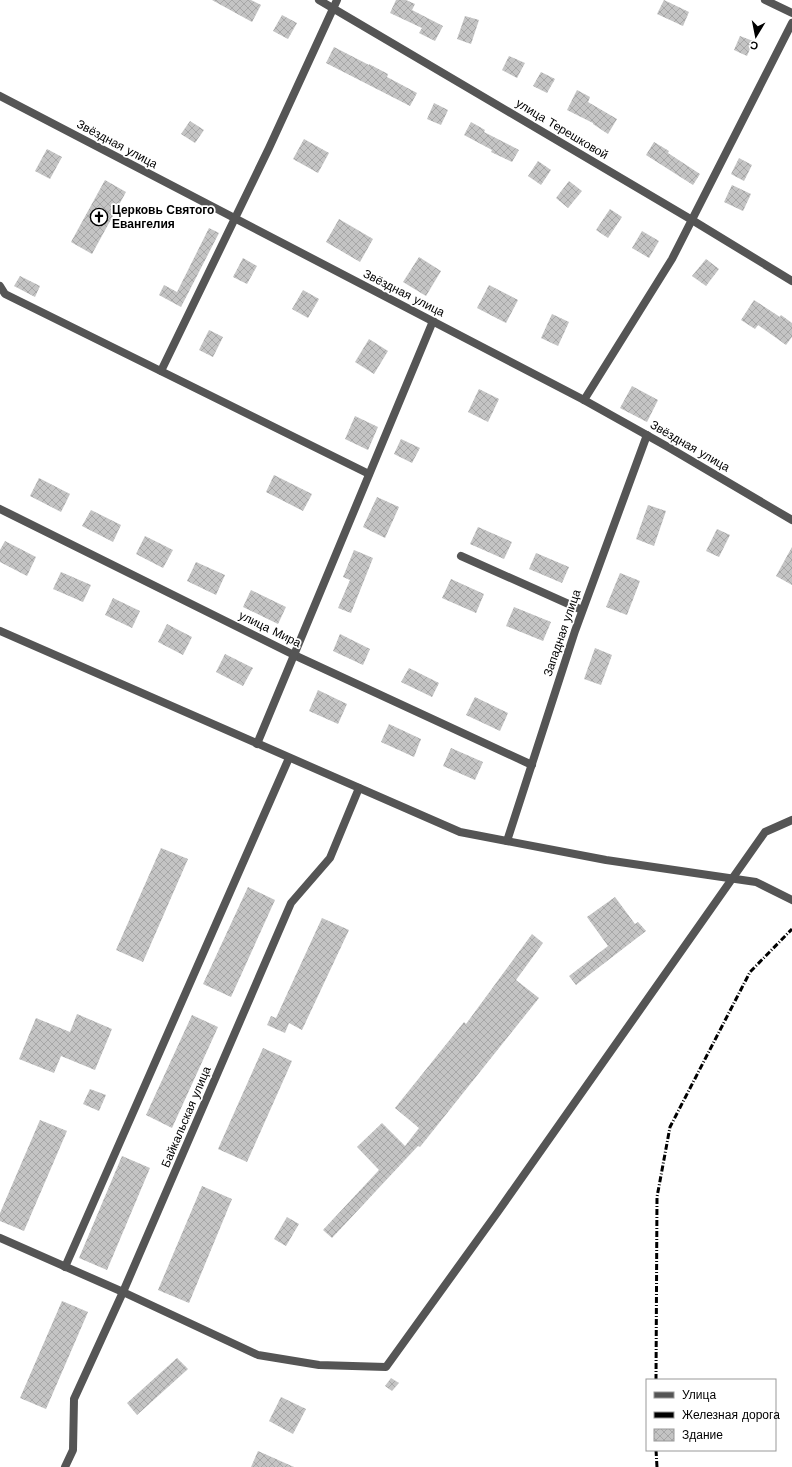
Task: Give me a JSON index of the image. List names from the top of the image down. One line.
{"streets":{"street":["улица Терешковой","Звёздная улица","улица Мира","Западная улица","Байкальская улица"]},"crossings":[["Звёздная улица","Западная улица"],["улица Мира","Западная улица"]],"places":{"church":["Церковь Святого Евангелия"]},"legend":["Улица","Железная дорога","Здание"],"north":"bottom"}
